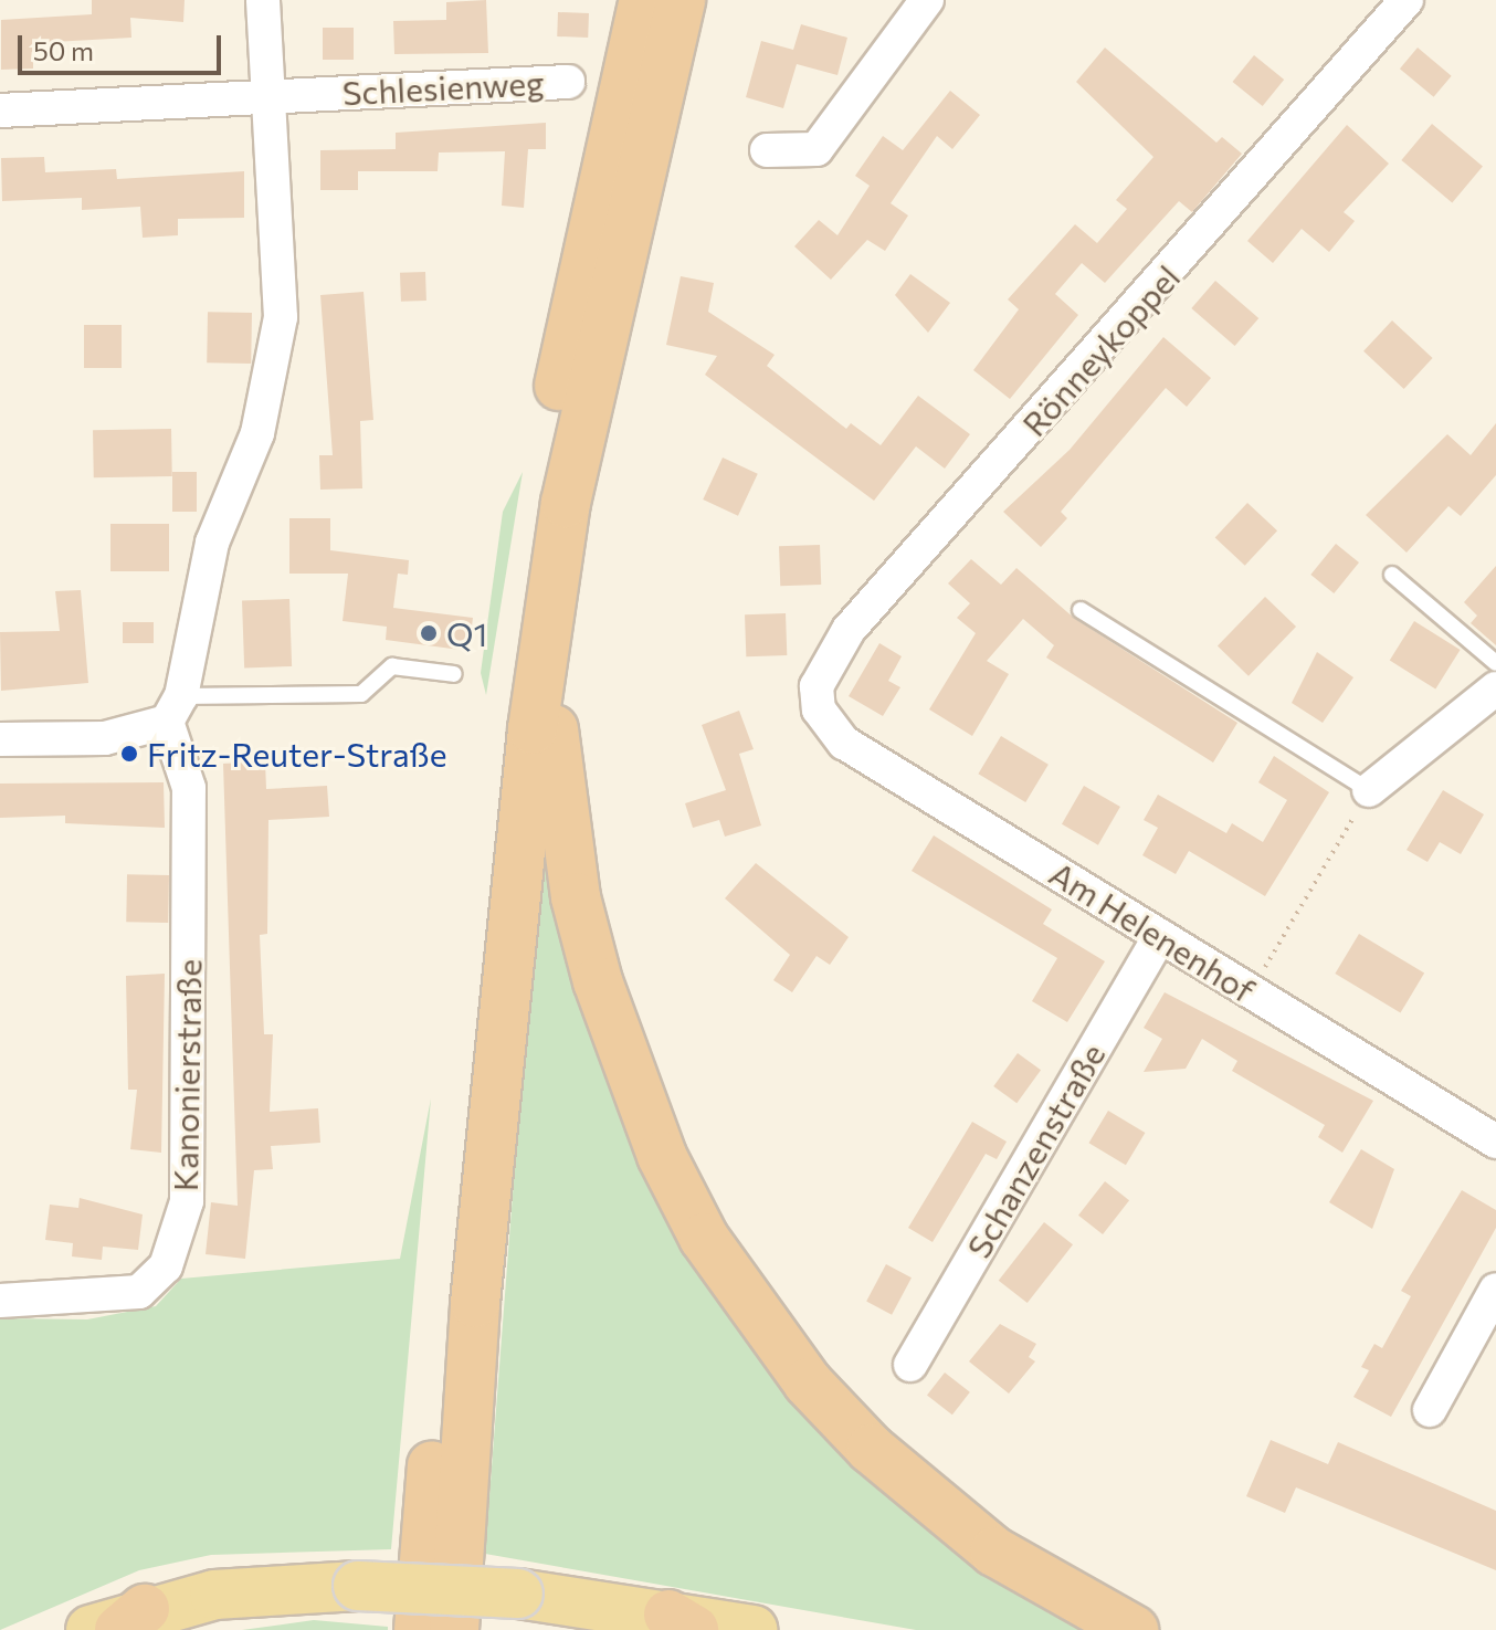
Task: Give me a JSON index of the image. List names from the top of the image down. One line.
{"streets":{"street":["Schlesienweg","Rönneykoppel","Am Helenenhof","Kanonierstraße","Schanzenstraße"]},"crossings":[["Rönneykoppel","Am Helenenhof"],["Am Helenenhof","Schanzenstraße"]],"places":["Q1","Fritz-Reuter-Straße"],"scale_bar":"50 m"}
